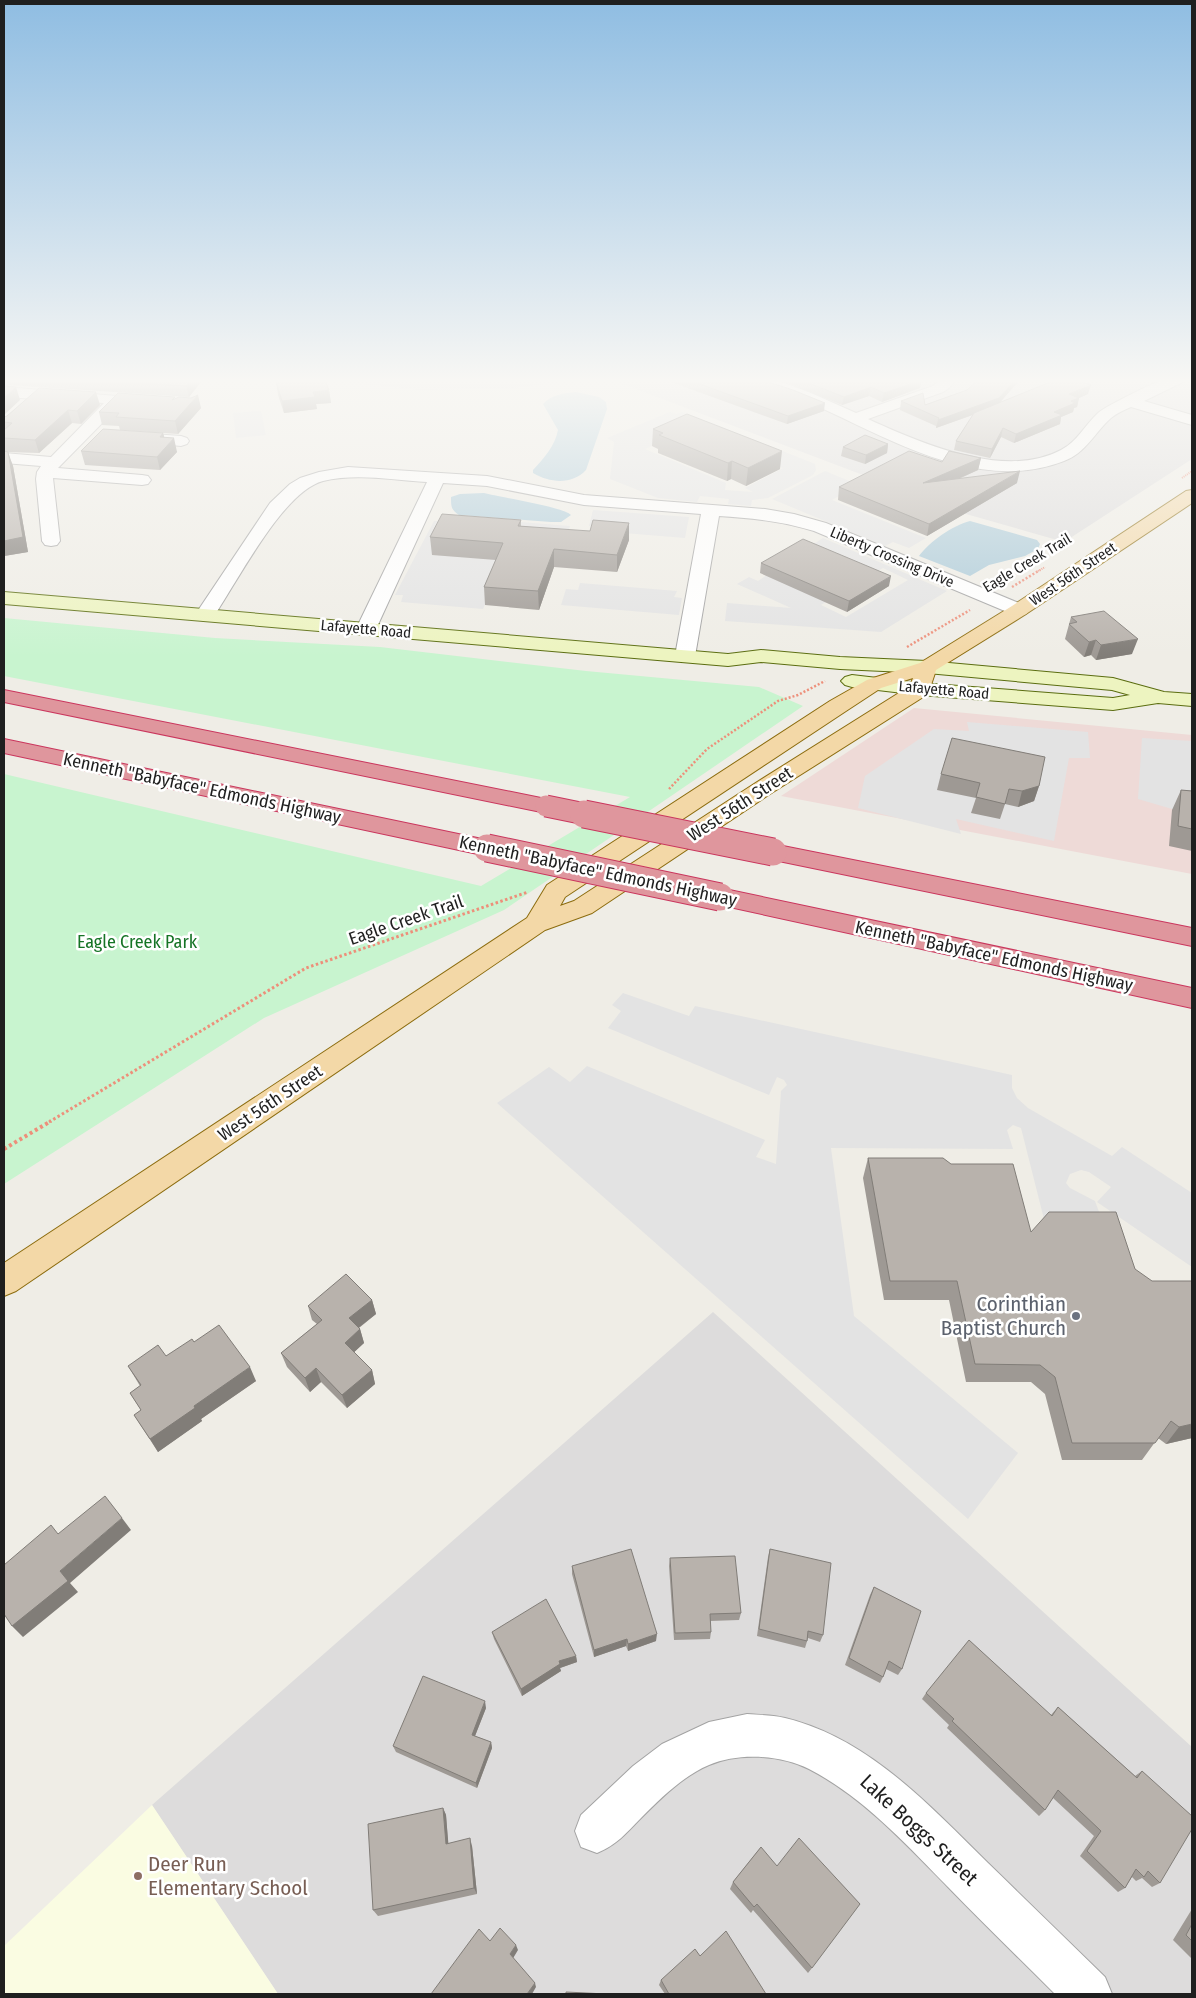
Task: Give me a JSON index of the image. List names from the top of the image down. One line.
{"streets":{"highway":["Kenneth \"Babyface\" Edmonds Highway"],"main road":["West 56th Street","Lafayette Road"],"street":["Liberty Crossing Drive","Lake Boggs Street"],"path":["Eagle Creek Trail"]},"crossings":[["Liberty Crossing Drive","Eagle Creek Trail"],["Liberty Crossing Drive","West 56th Street"],["Liberty Crossing Drive","Lafayette Road"],["West 56th Street","Lafayette Road"]],"parks":["Eagle Creek Park"],"places":["Corinthian Baptist Church","Deer Run Elementary School"]}
